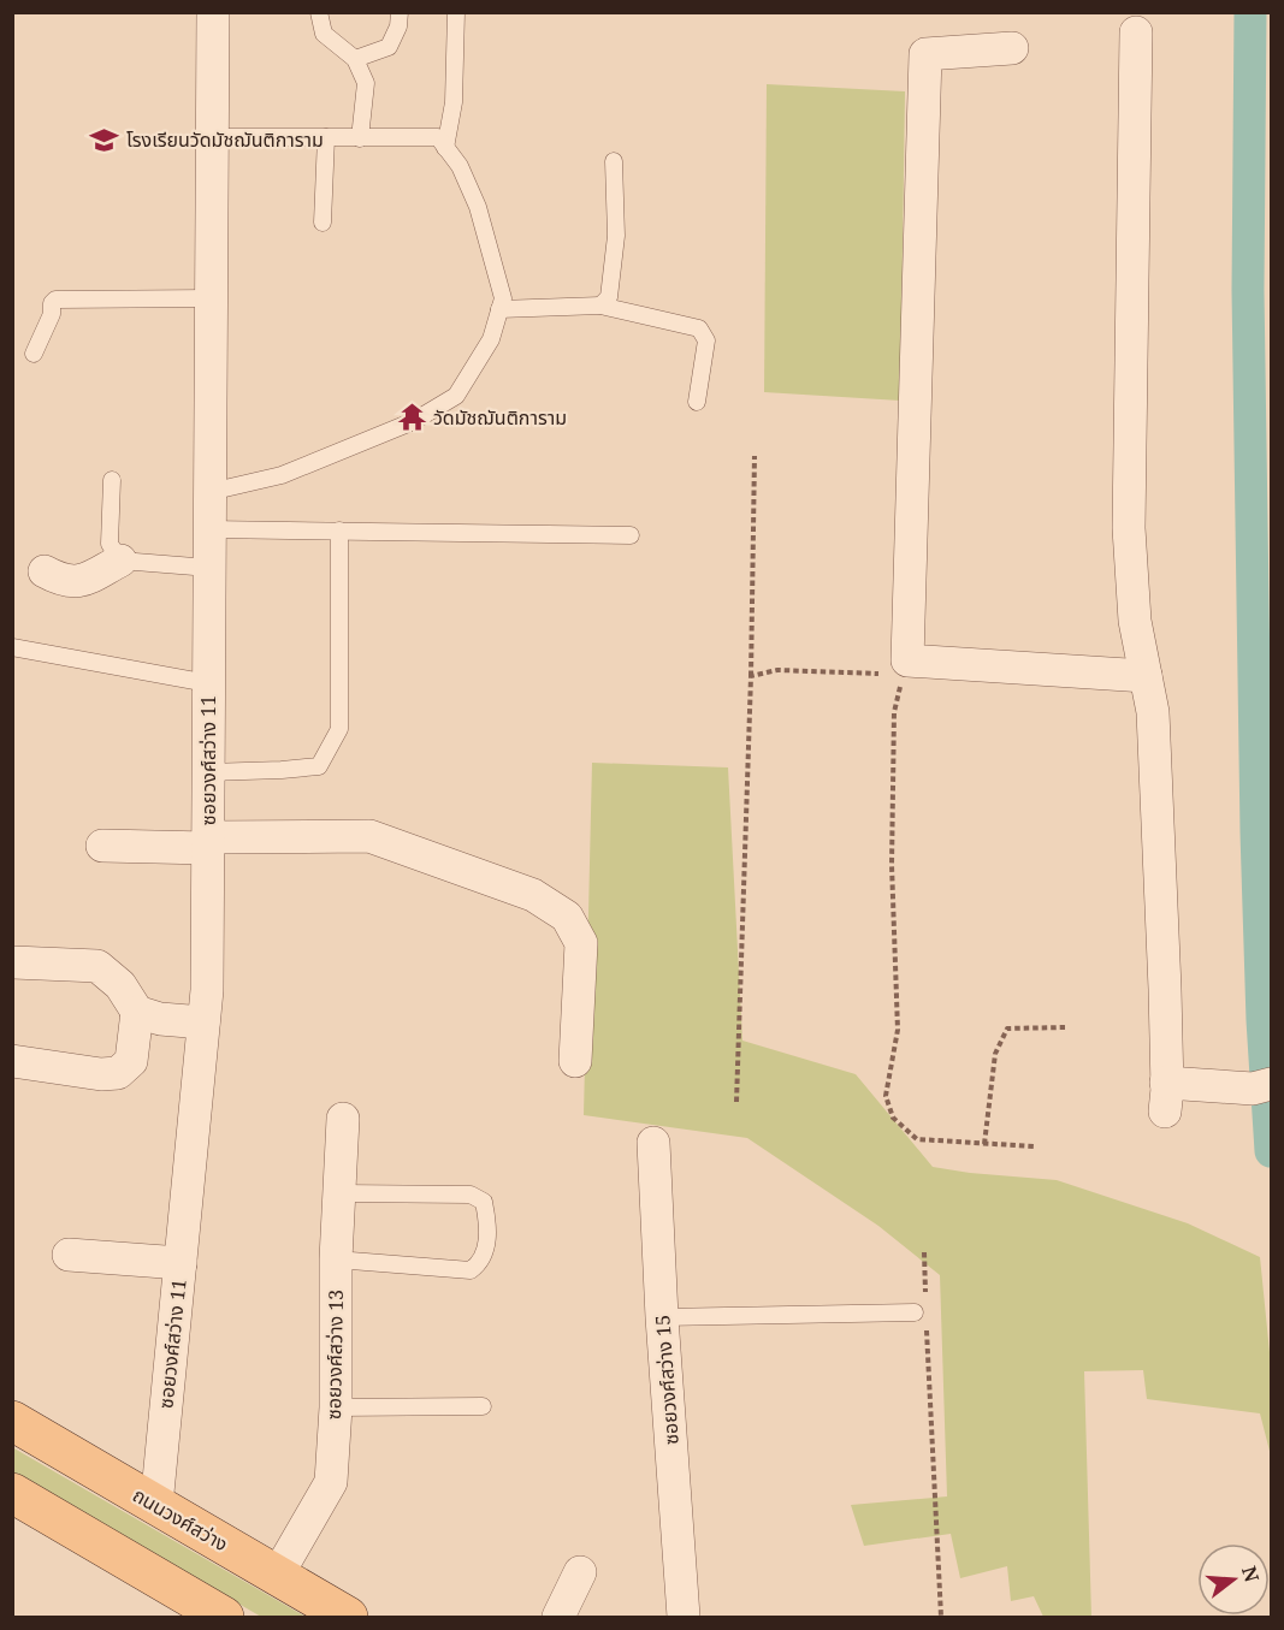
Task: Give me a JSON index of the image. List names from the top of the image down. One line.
{"streets":{"main road":["ถนนวงศ์สว่าง"],"street":["ซอยวงศ์สว่าง 11","ซอยวงศ์สว่าง 13","ซอยวงศ์สว่าง 15"]},"crossings":[["ซอยวงศ์สว่าง 11","ถนนวงศ์สว่าง"],["ซอยวงศ์สว่าง 13","ถนนวงศ์สว่าง"]],"places":{"school or university":["โรงเรียนวัดมัชฌันติการาม"],"temple":["วัดมัชฌันติการาม"]},"north":"right"}
